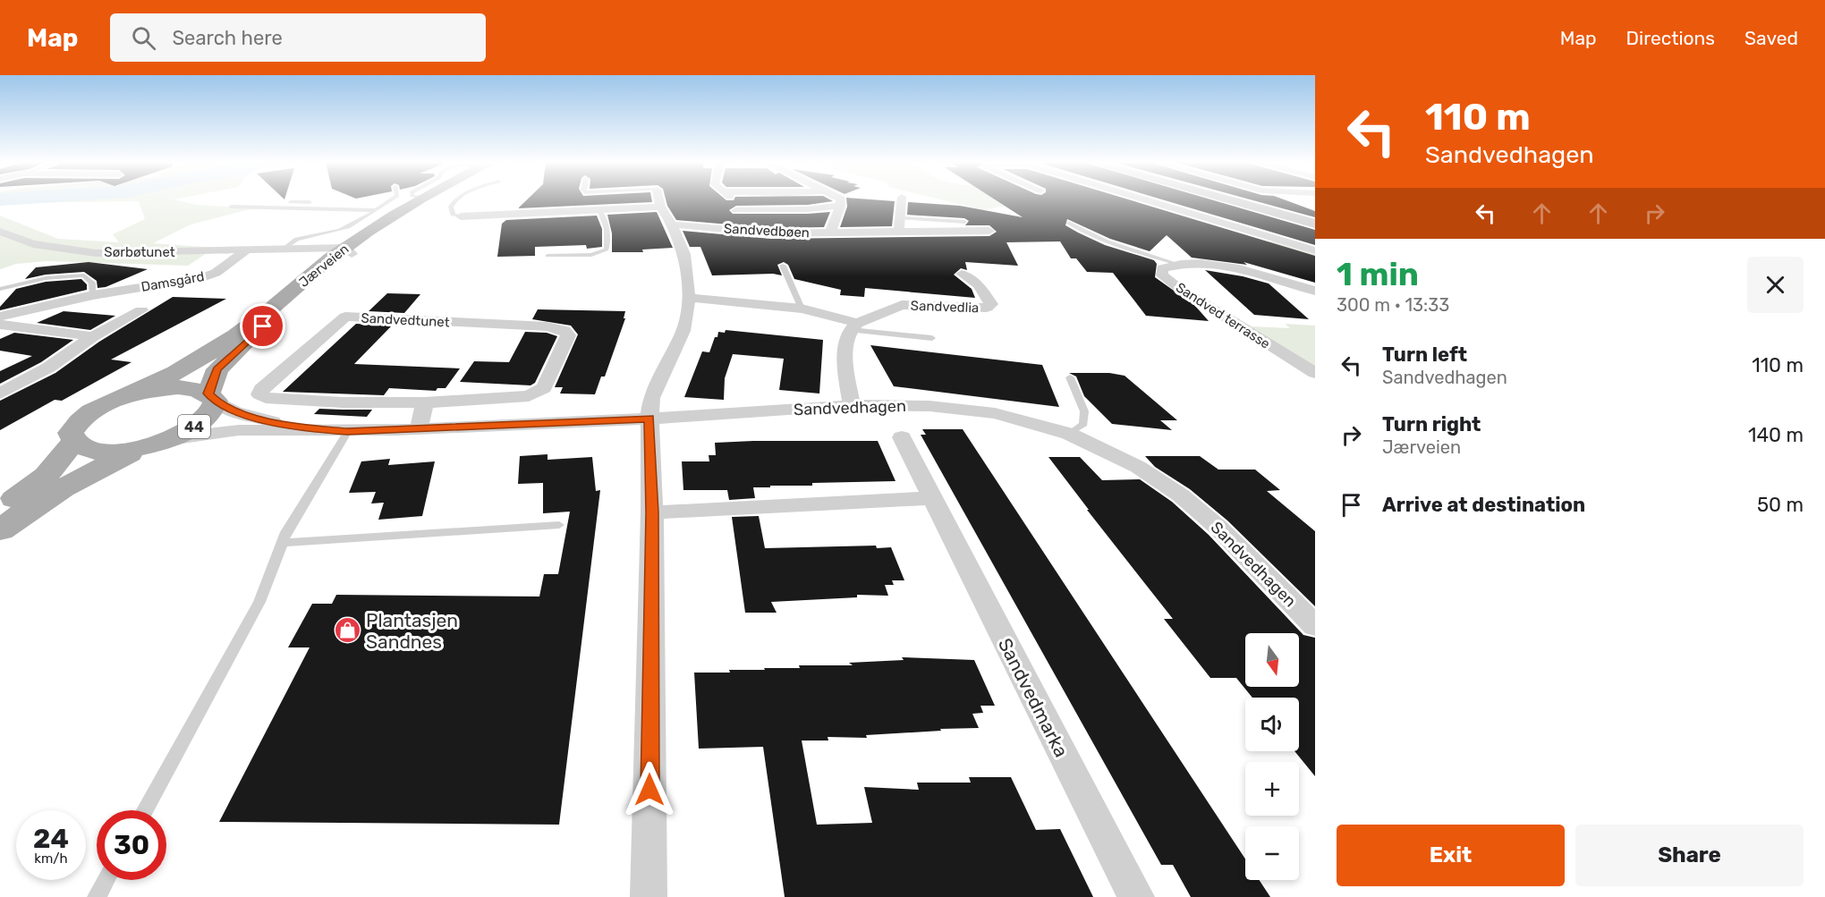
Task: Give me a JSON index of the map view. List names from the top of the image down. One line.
{"streets":{"main road":["Jærveien","44"],"street":["Sandvedbøen","Sørbøtunet","Damsgård","Sandvedlia","Sandved terrasse","Sandvedtunet","Sandvedhagen","Sandvedmarka"]},"crossings":[["Sørbøtunet","Jærveien"],["Sørbøtunet","Damsgård"],["Jærveien","Sandvedhagen"],["Jærveien","44"],["Sandvedhagen","44"]],"places":{"shop":["Plantasjen Sandnes"]},"north":"bottom","page":{"header":"Map","search":"Search here","nav":["Map","Directions","Saved"],"turn":["110 m","Sandvedhagen"],"heading":["1 min","300 m · 13:33"],"list":[{"name":"Turn left","note":"Sandvedhagen","value":"110 m"},{"name":"Turn right","note":"Jærveien","value":"140 m"},{"name":"Arrive at destination","value":"50 m"}],"map_buttons":["+","−"],"speed":"24 km/h","limit":"30","buttons":["Exit","Share"]}}
